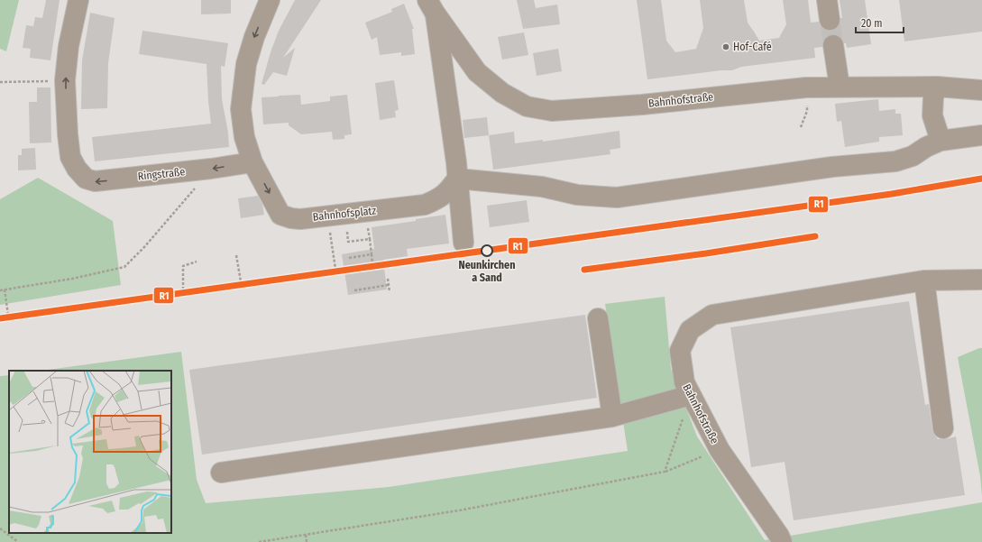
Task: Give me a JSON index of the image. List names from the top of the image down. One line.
{"streets":{"street":["Bahnhofstraße","Ringstraße","Bahnhofsplatz"]},"crossings":[["Ringstraße","Bahnhofsplatz"]],"one_way":["Bahnhofsplatz"],"places":["Hof-Café","Neunkirchen a Sand"],"lines":["transit line R1"],"scale_bar":"20 m"}
